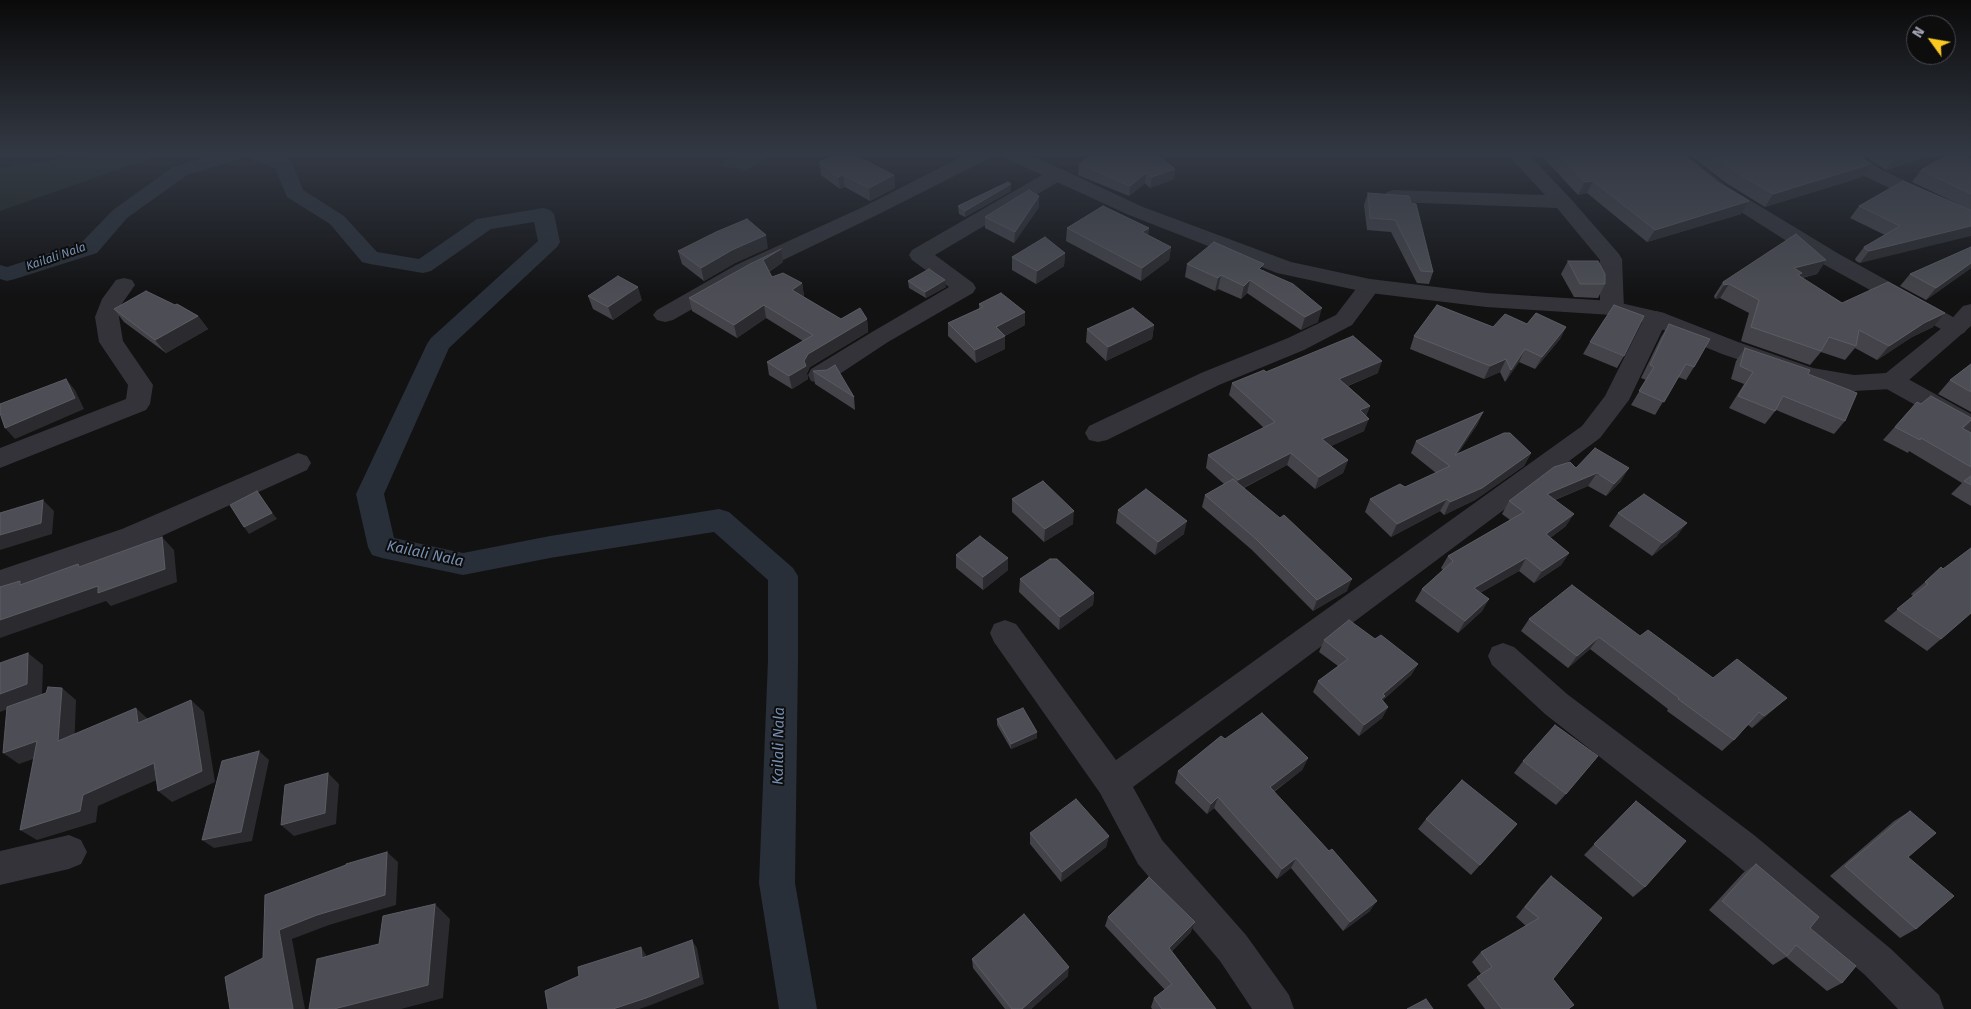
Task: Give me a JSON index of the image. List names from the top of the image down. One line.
{"water":["Kailali Nala"],"north":"top left"}
